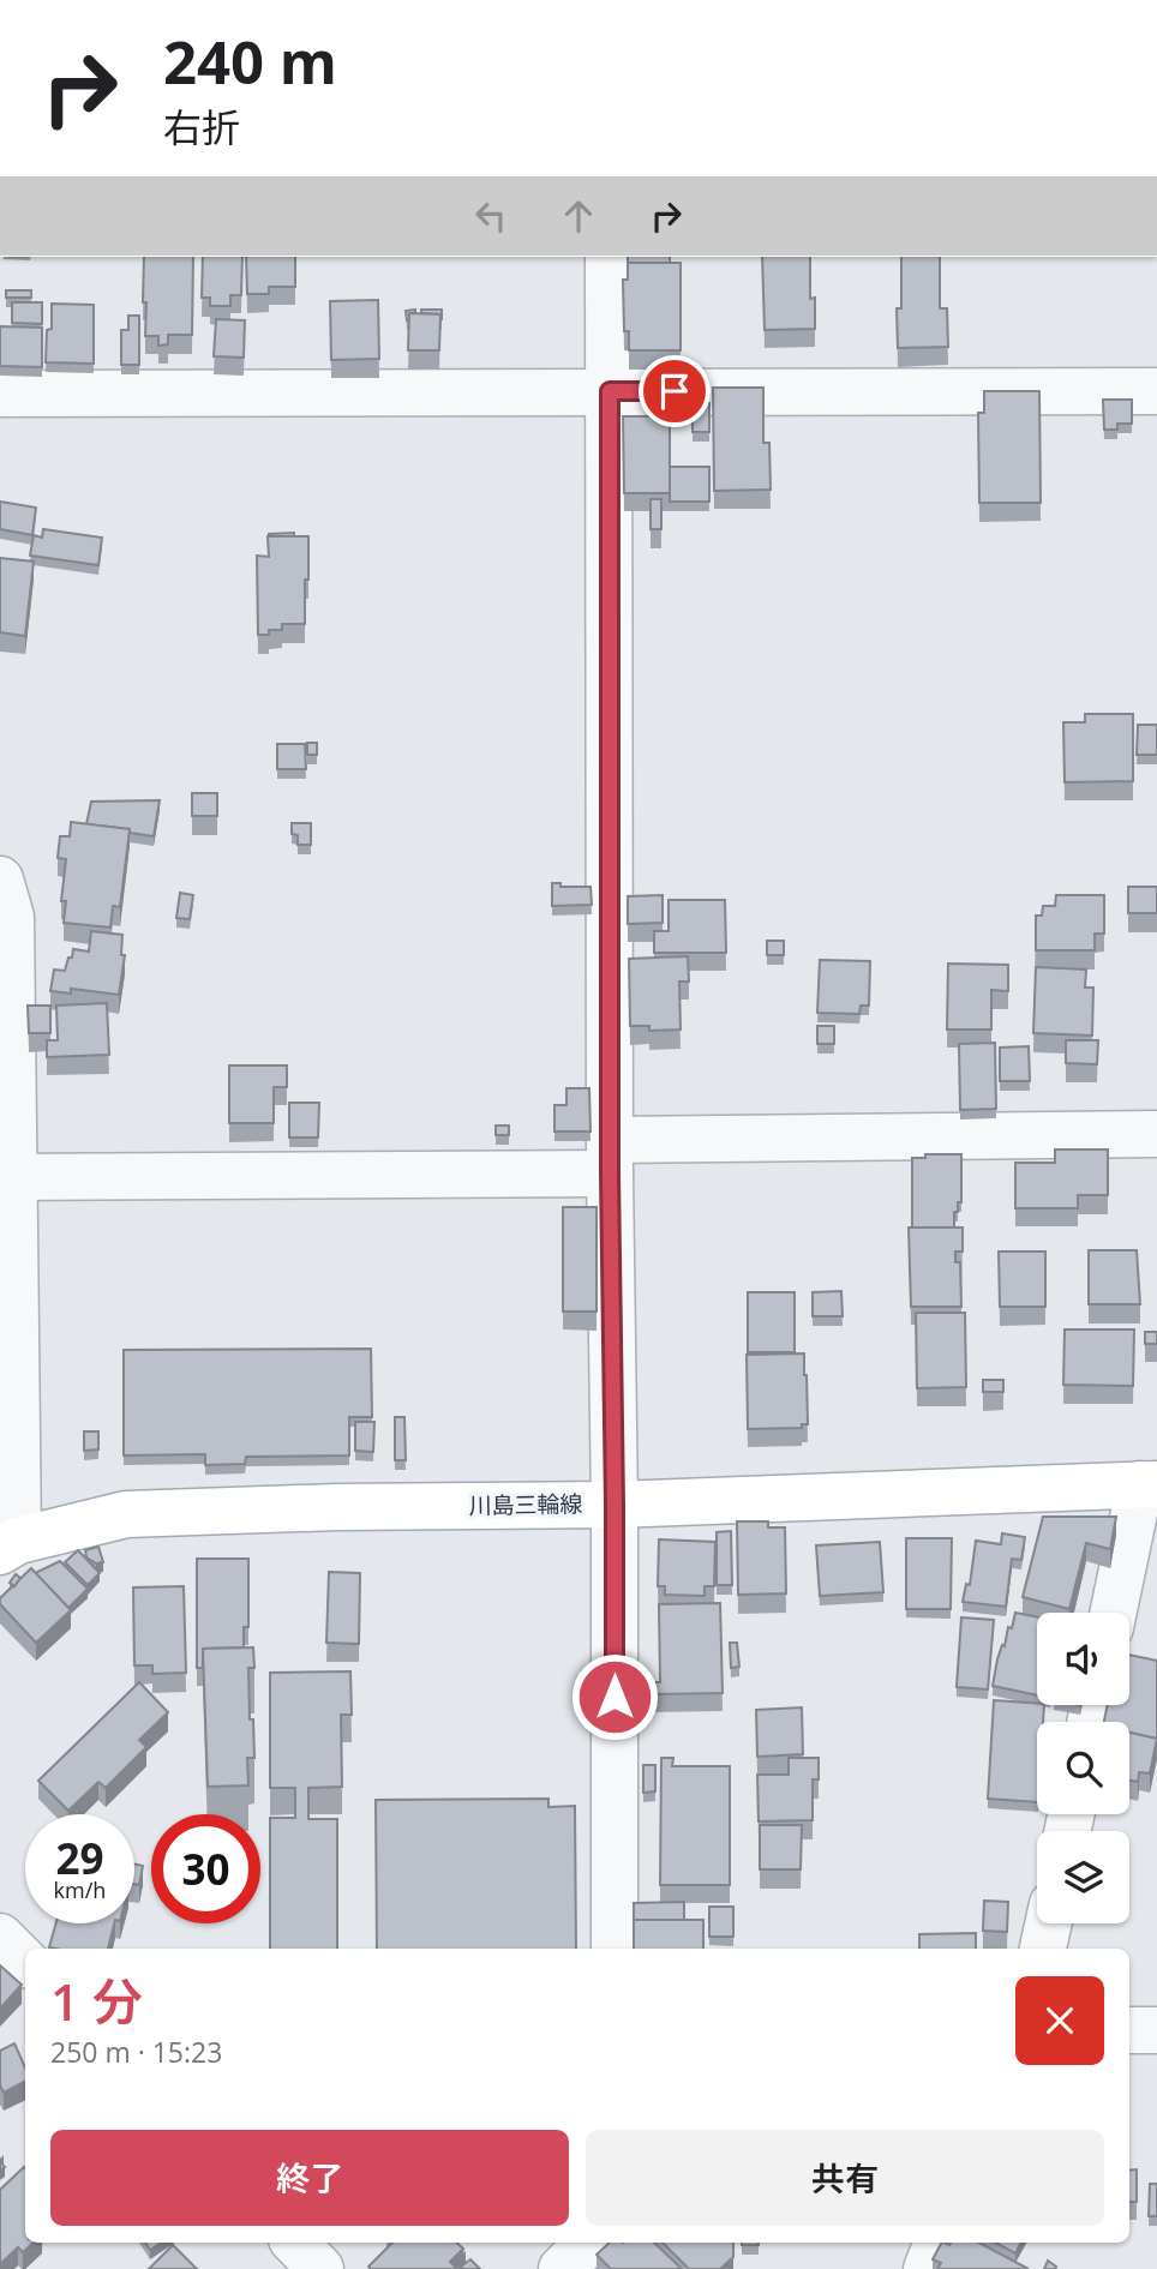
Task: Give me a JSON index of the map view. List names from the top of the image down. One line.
{"streets":{"main road":["川島三輪線"]},"page":{"turn":["240 m","右折"],"speed":"29 km/h","limit":"30","heading":["1 分","250 m · 15:23"],"buttons":["終了","共有"]}}
